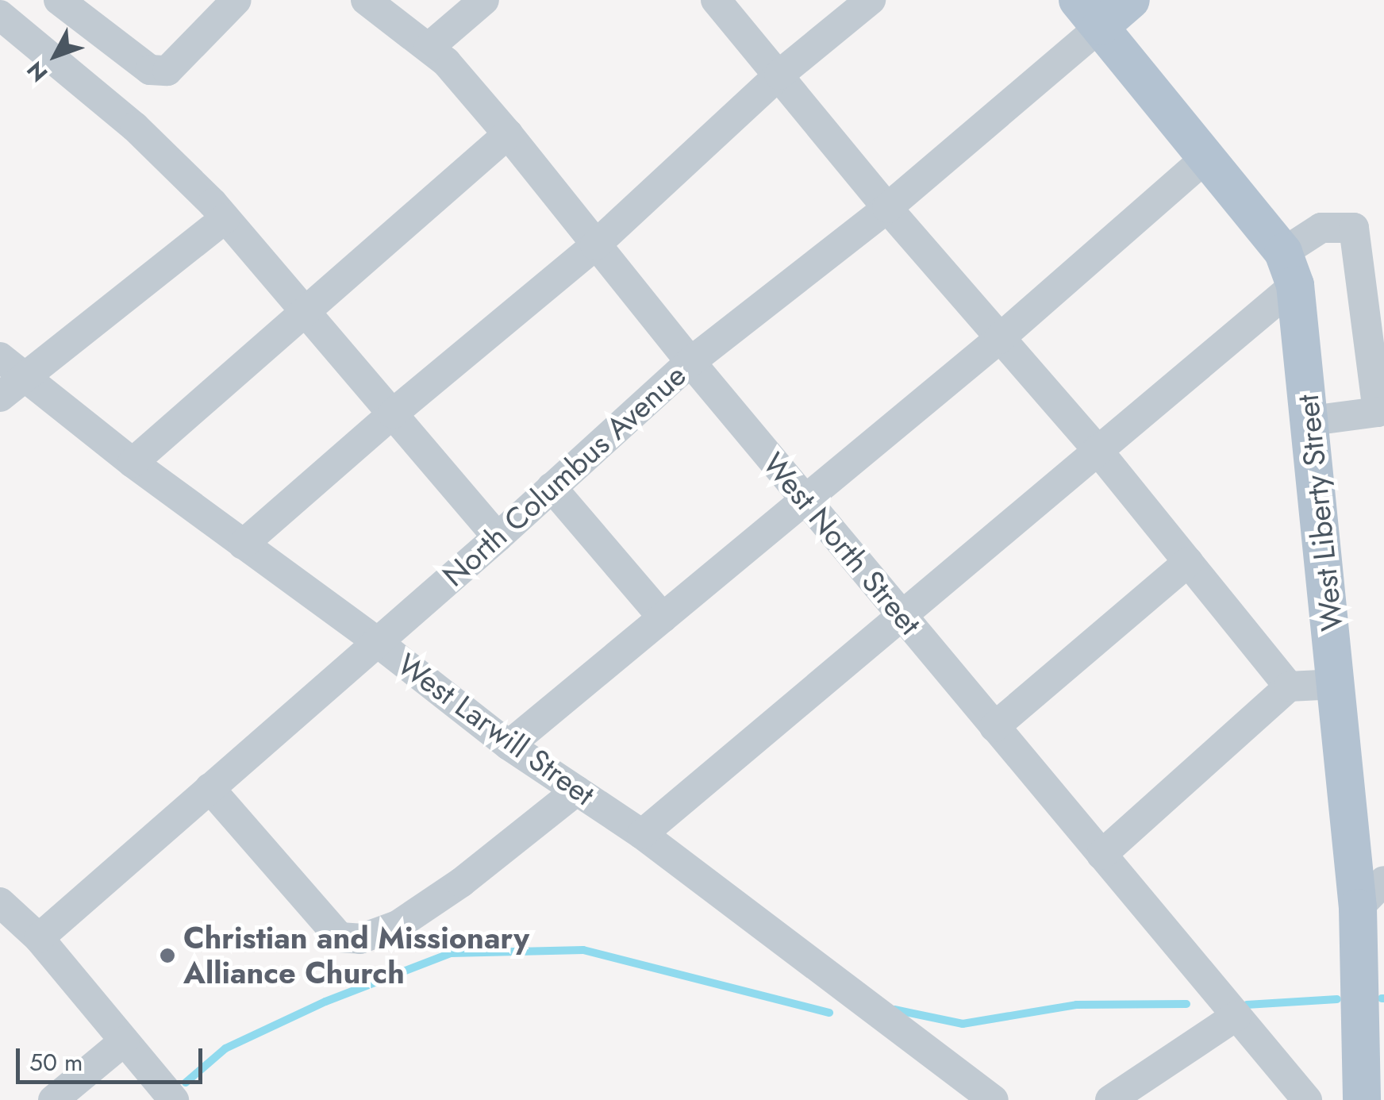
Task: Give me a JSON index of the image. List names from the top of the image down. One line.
{"streets":{"main road":["West Liberty Street"],"street":["North Columbus Avenue","West North Street","West Larwill Street"]},"crossings":[["North Columbus Avenue","West North Street"],["North Columbus Avenue","West Larwill Street"]],"places":["Christian and Missionary Alliance Church"],"scale_bar":"50 m","north":"bottom left"}
